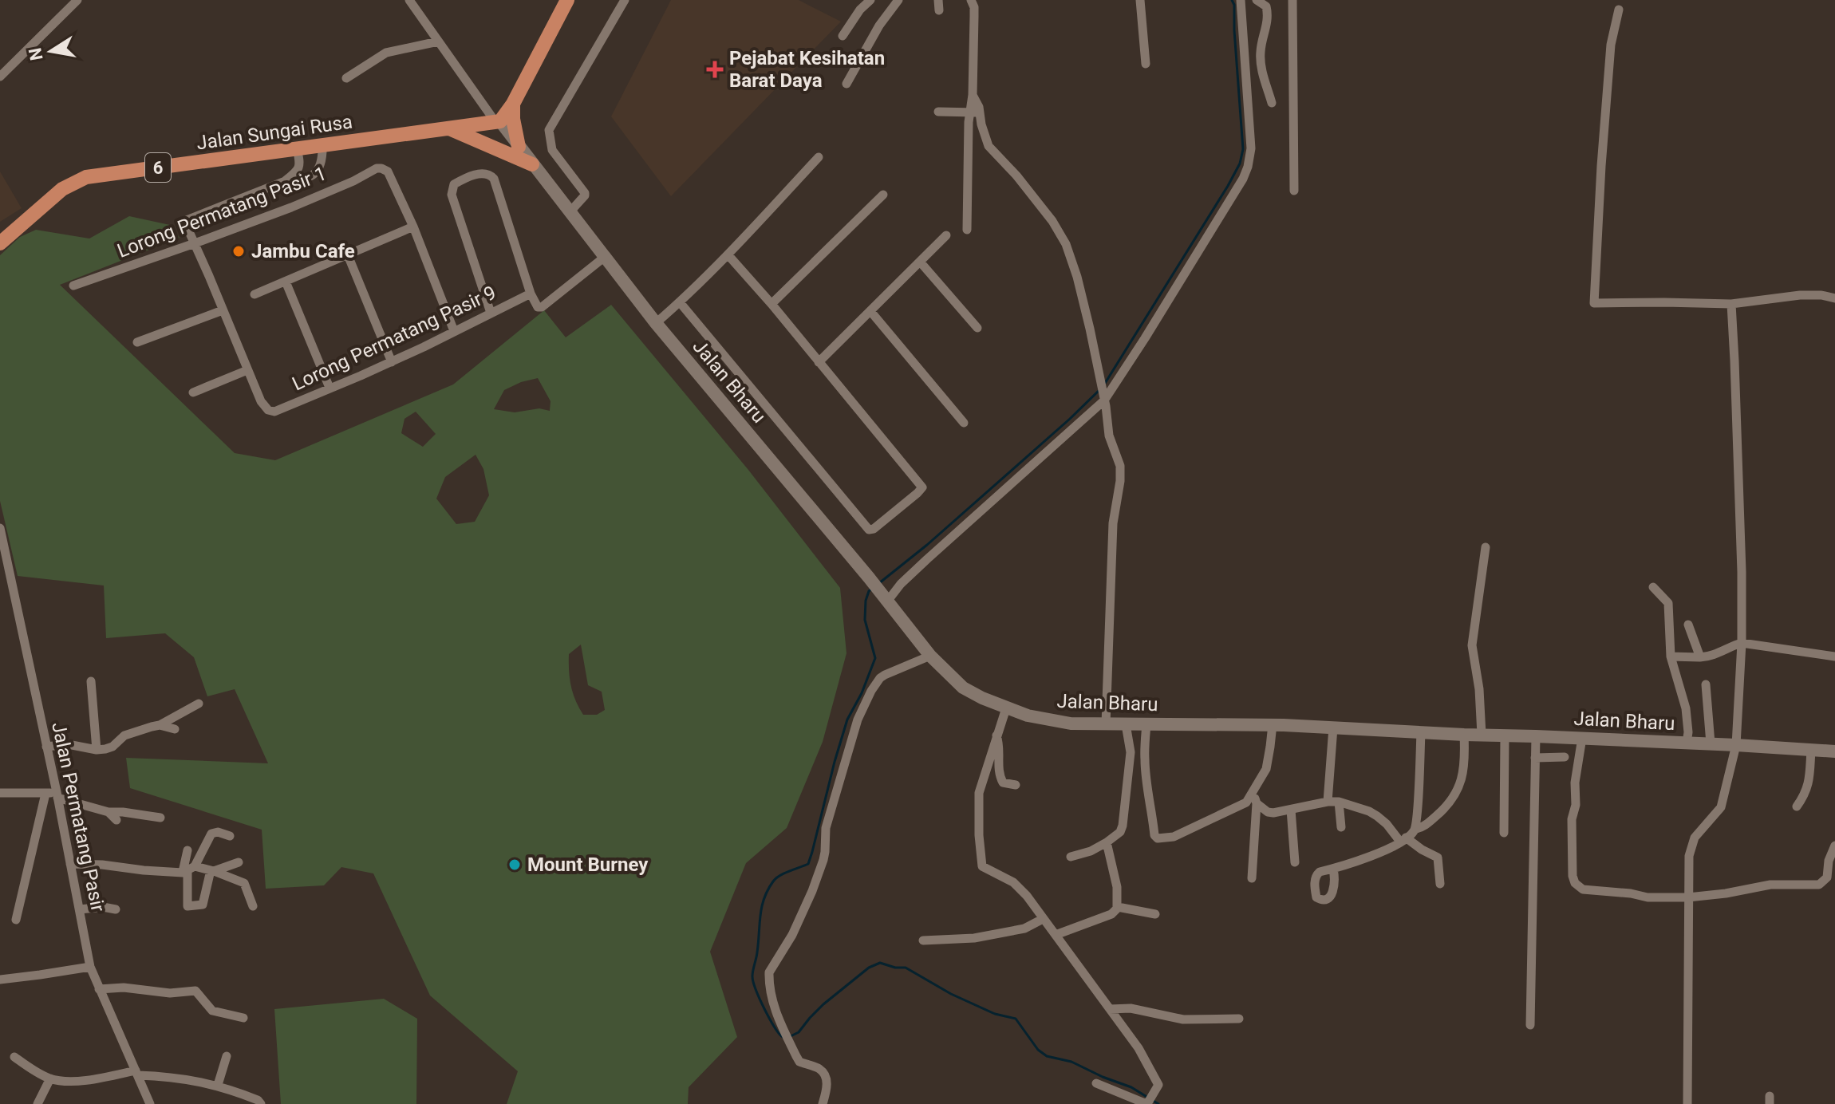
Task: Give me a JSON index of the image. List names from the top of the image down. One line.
{"streets":{"main road":["Jalan Sungai Rusa","6","Jalan Bharu"],"street":["Lorong Permatang Pasir 1","Lorong Permatang Pasir 9","Jalan Permatang Pasir"]},"crossings":[["Jalan Sungai Rusa","Jalan Bharu"]],"places":{"health":["Pejabat Kesihatan Barat Daya"],"other":["Jambu Cafe","Mount Burney"]},"north":"left"}
